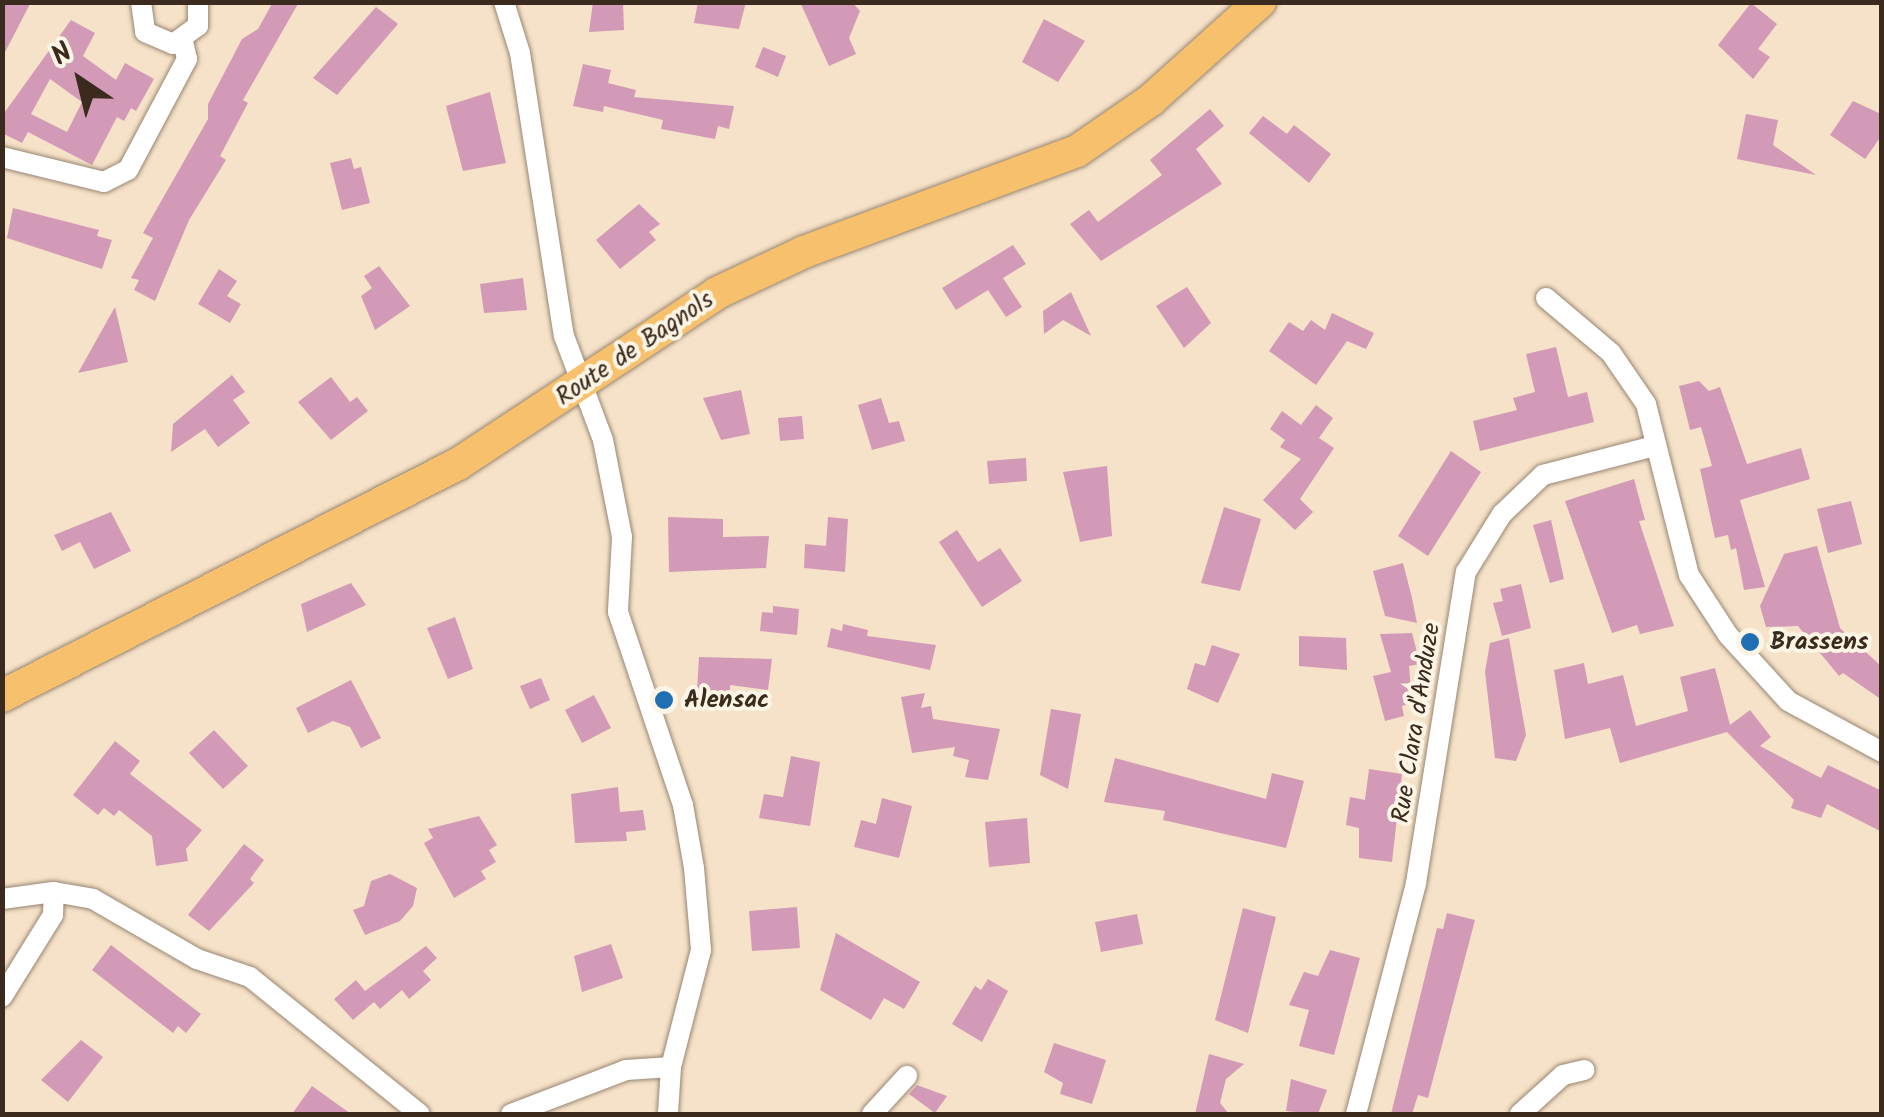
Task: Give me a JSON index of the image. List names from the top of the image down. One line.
{"streets":{"main road":["Route de Bagnols"],"street":["Rue Clara d'Anduze"]},"places":["Brassens","Alensac"],"north":"top left"}
